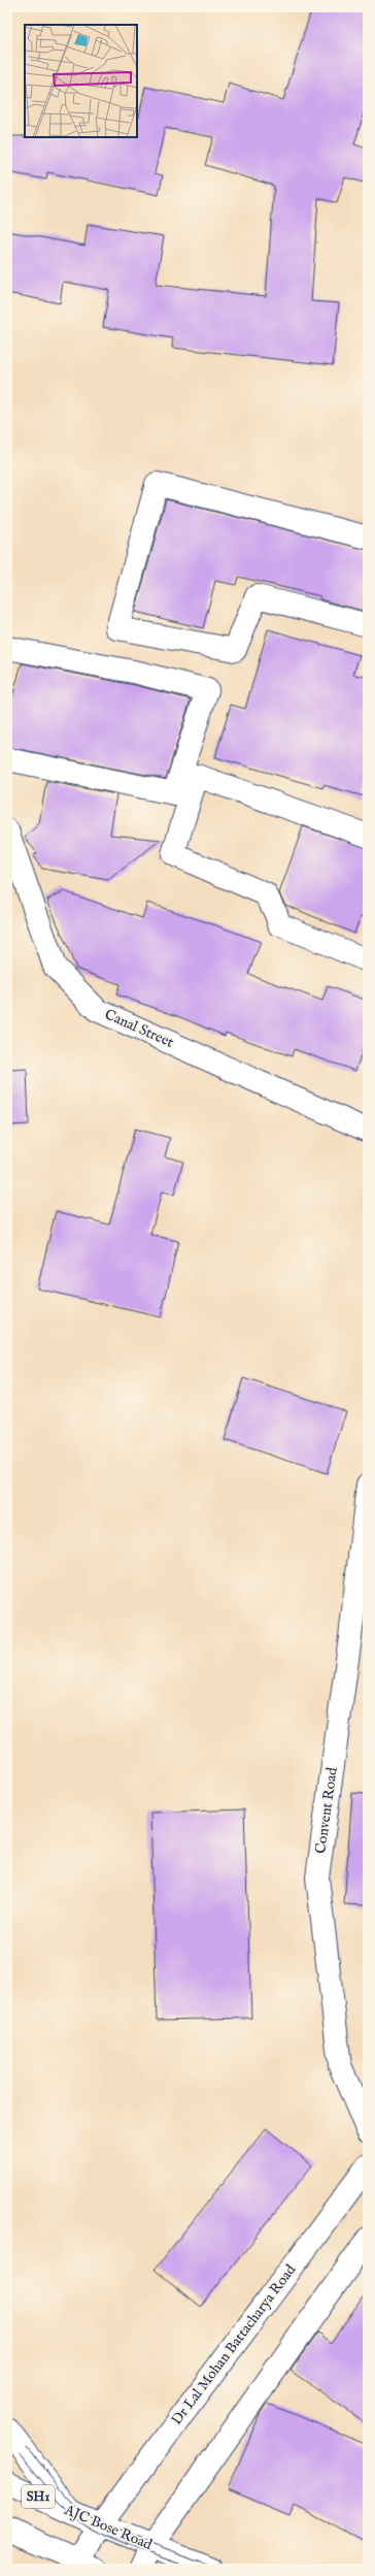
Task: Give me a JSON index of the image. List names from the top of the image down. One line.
{"streets":{"street":["Canal Street","Convent Road","Dr Lal Mohan Battacharya Road","SH1","AJC Bose Road"]},"crossings":[["Dr Lal Mohan Battacharya Road","AJC Bose Road"]]}
